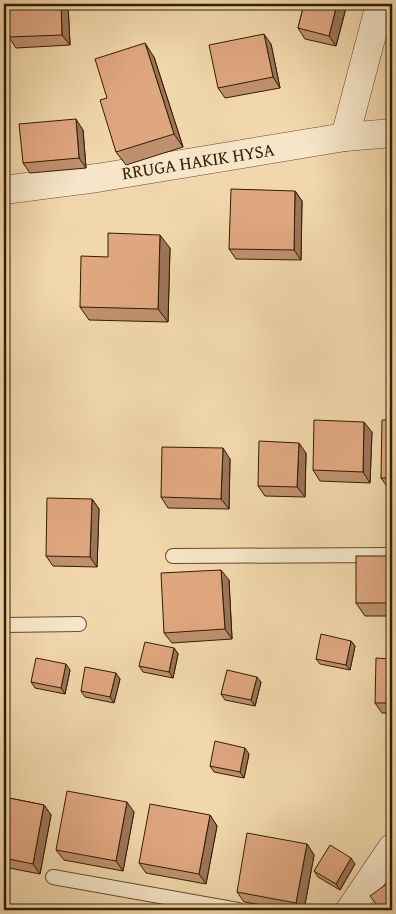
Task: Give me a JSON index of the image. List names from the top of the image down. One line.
{"streets":{"street":["RRUGA HAKIK HYSA"]}}
